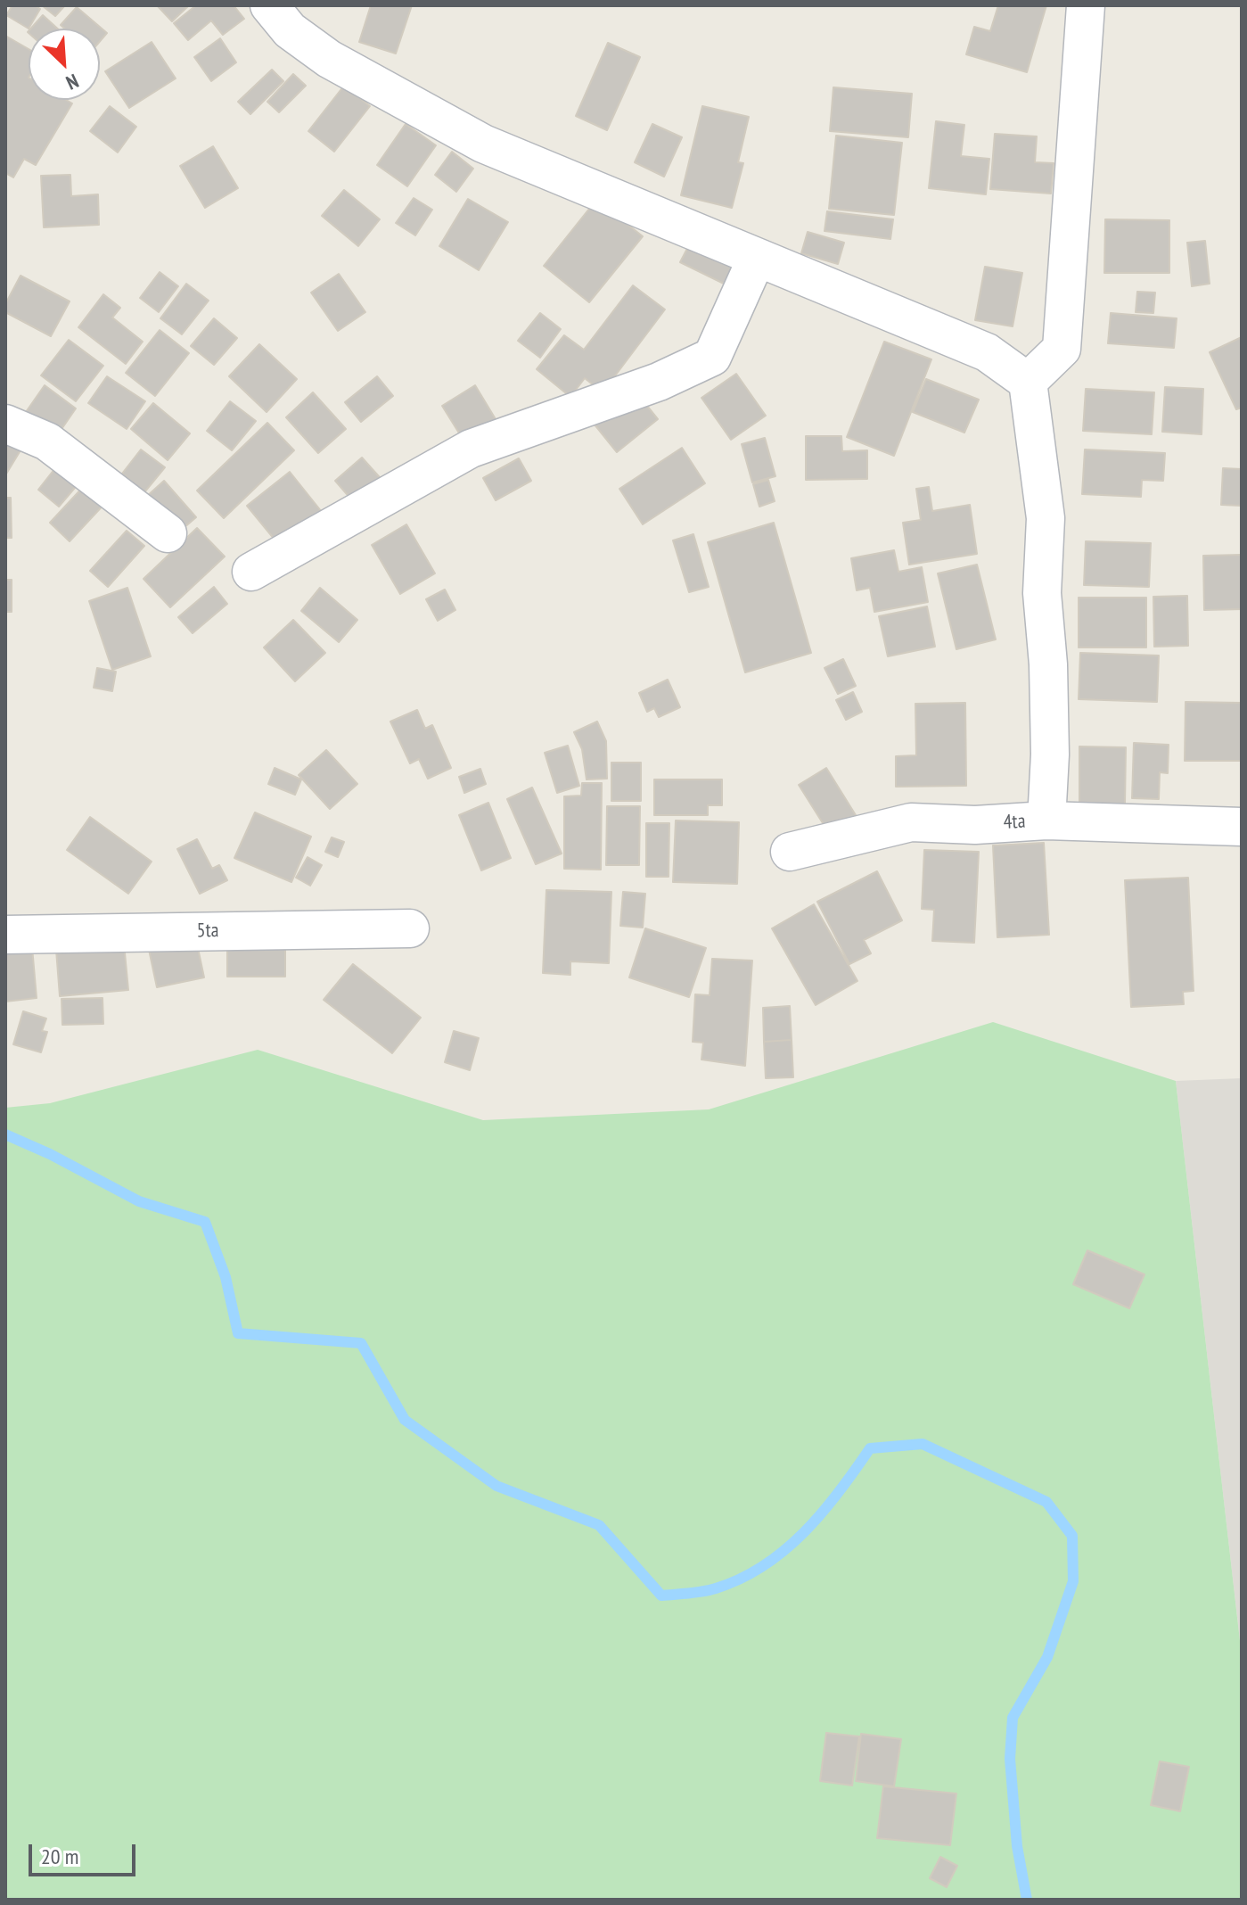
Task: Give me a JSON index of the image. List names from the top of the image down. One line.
{"streets":{"street":["4ta","5ta"]},"scale_bar":"20 m","north":"bottom right"}
